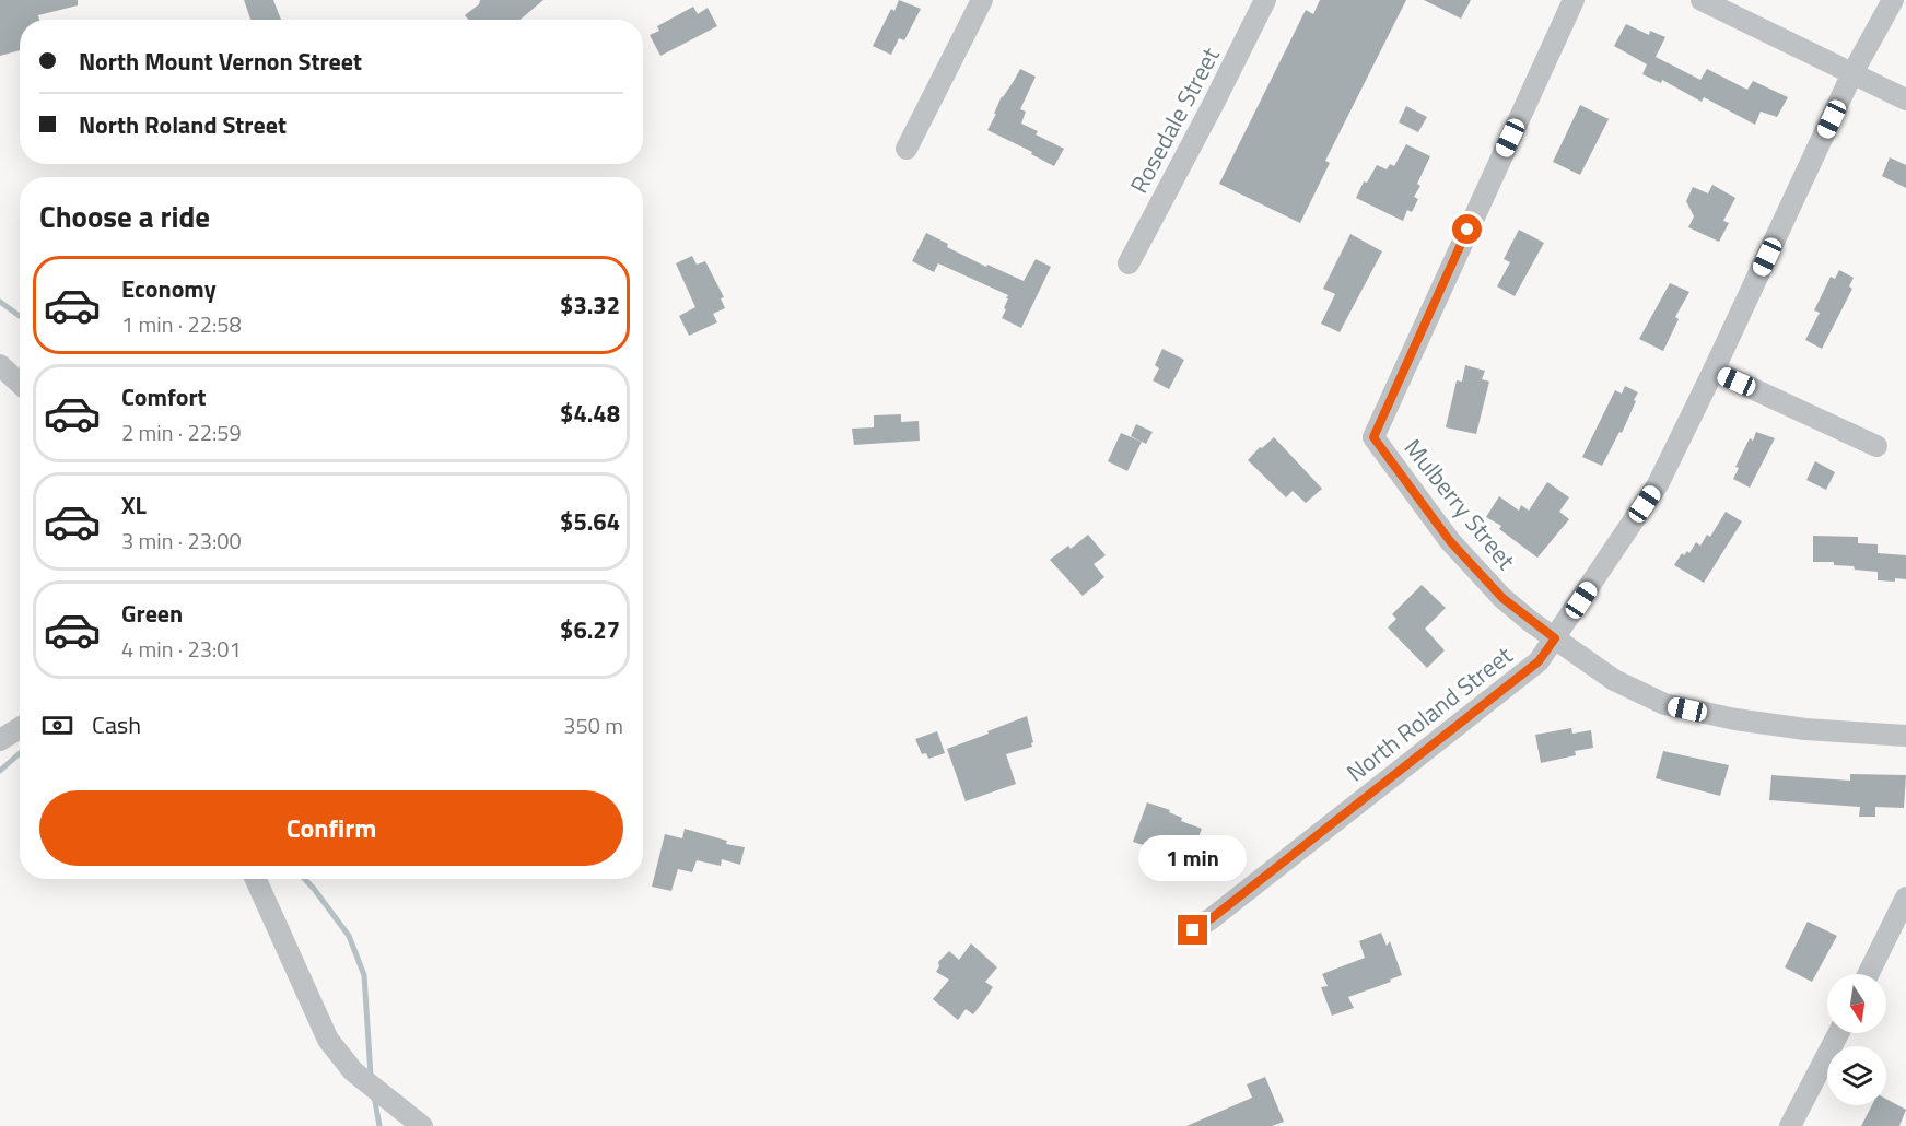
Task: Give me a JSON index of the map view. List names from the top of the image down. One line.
{"streets":{"street":["Rosedale Street","Mulberry Street","North Roland Street"]},"crossings":[["Mulberry Street","North Roland Street"]],"north":"bottom","page":{"banner":["North Mount Vernon Street","North Roland Street"],"heading":"Choose a ride","list":[{"name":"Economy","note":"1 min · 22:58","value":"$3.32"},{"name":"Comfort","note":"2 min · 22:59","value":"$4.48"},{"name":"XL","note":"3 min · 23:00","value":"$5.64"},{"name":"Green","note":"4 min · 23:01","value":"$6.27"}],"pay":["Cash","350 m"],"buttons":"Confirm","bubble":"1 min"}}
